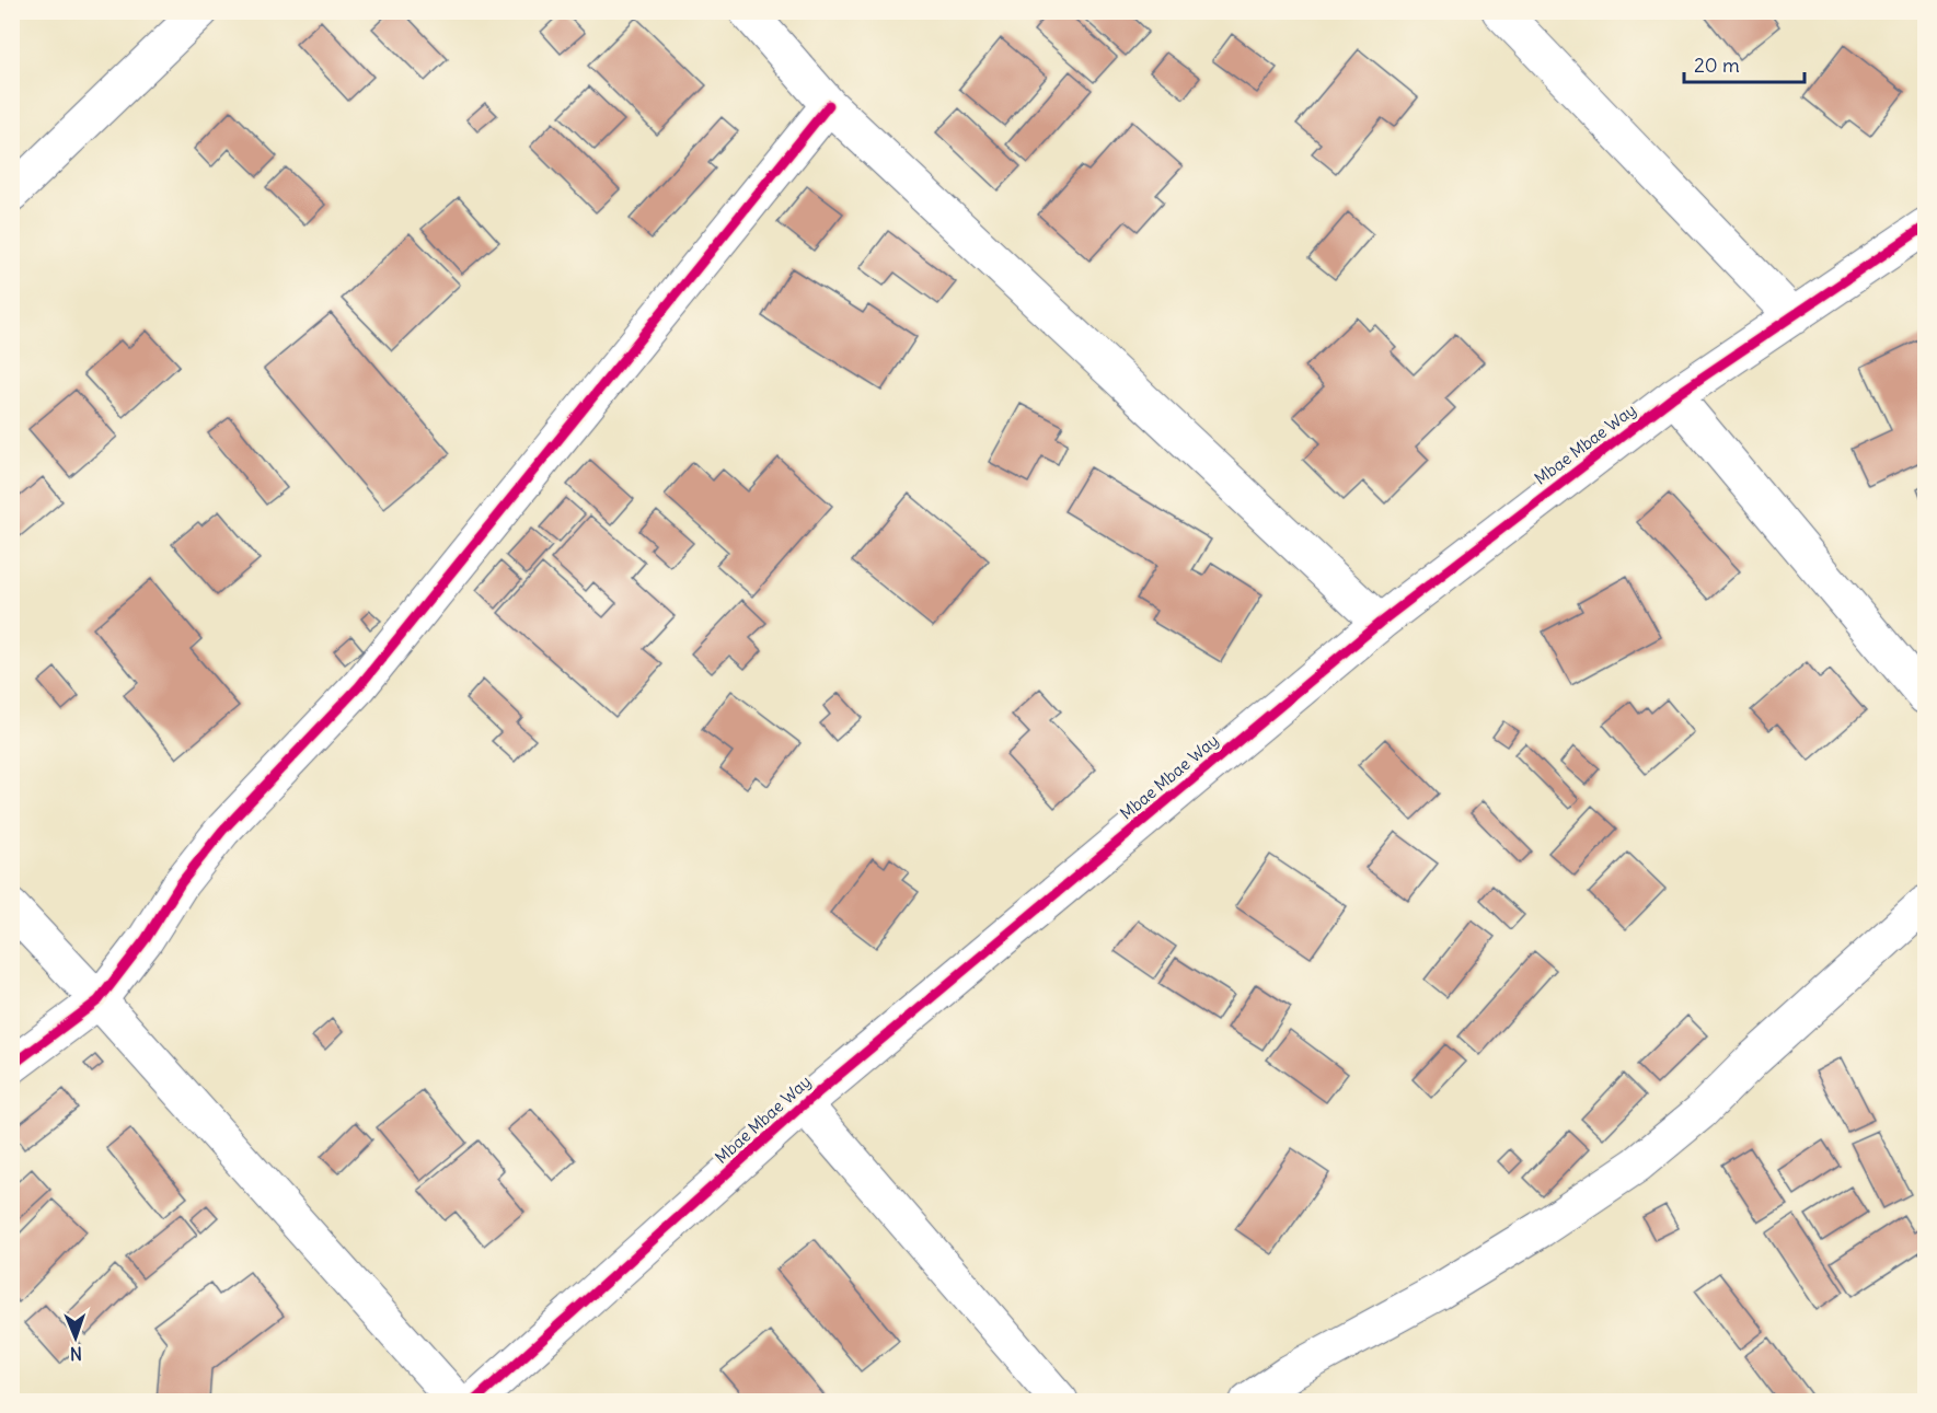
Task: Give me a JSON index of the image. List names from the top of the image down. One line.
{"streets":{"street":["Mbae Mbae Way"]},"scale_bar":"20 m","north":"bottom"}
